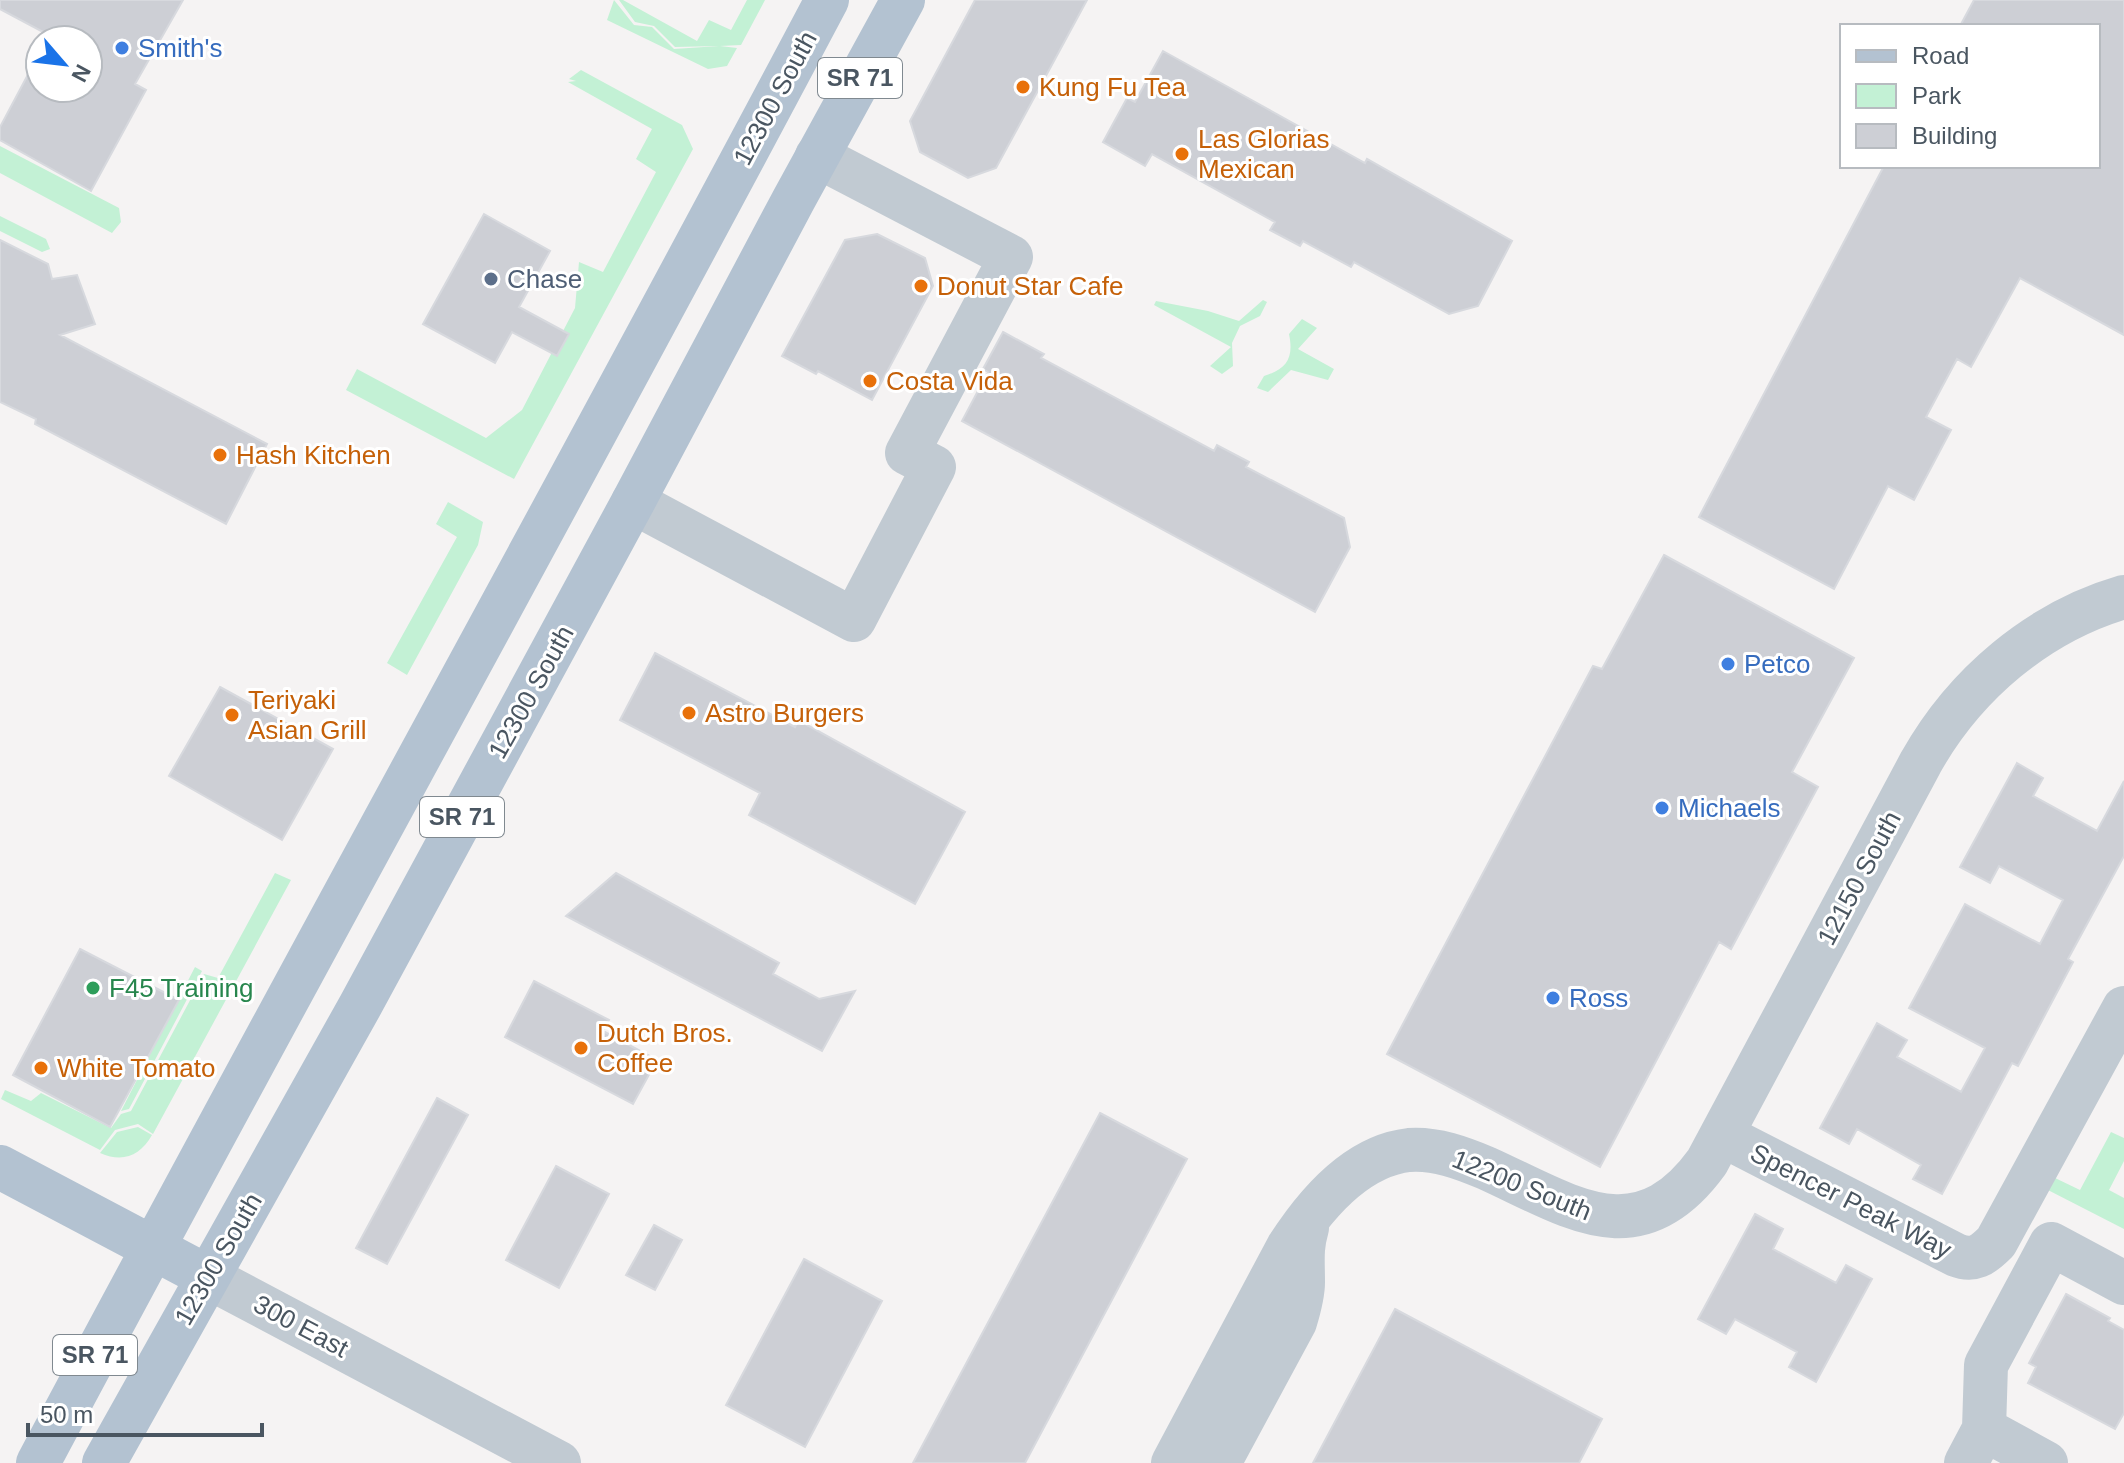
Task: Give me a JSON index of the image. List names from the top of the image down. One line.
{"streets":{"main road":["SR 71","12300 South","300 East"],"street":["12150 South","12200 South","Spencer Peak Way"]},"crossings":[["12300 South","300 East"],["12150 South","12200 South"],["12150 South","Spencer Peak Way"]],"places":["Smith's","Kung Fu Tea","Las Glorias Mexican","Chase","Donut Star Cafe","Costa Vida","Hash Kitchen","Petco","Astro Burgers","Teriyaki Asian Grill","Michaels","F45 Training","Ross","Dutch Bros. Coffee","White Tomato"],"legend":["Road","Park","Building"],"scale_bar":"50 m","north":"bottom right"}
